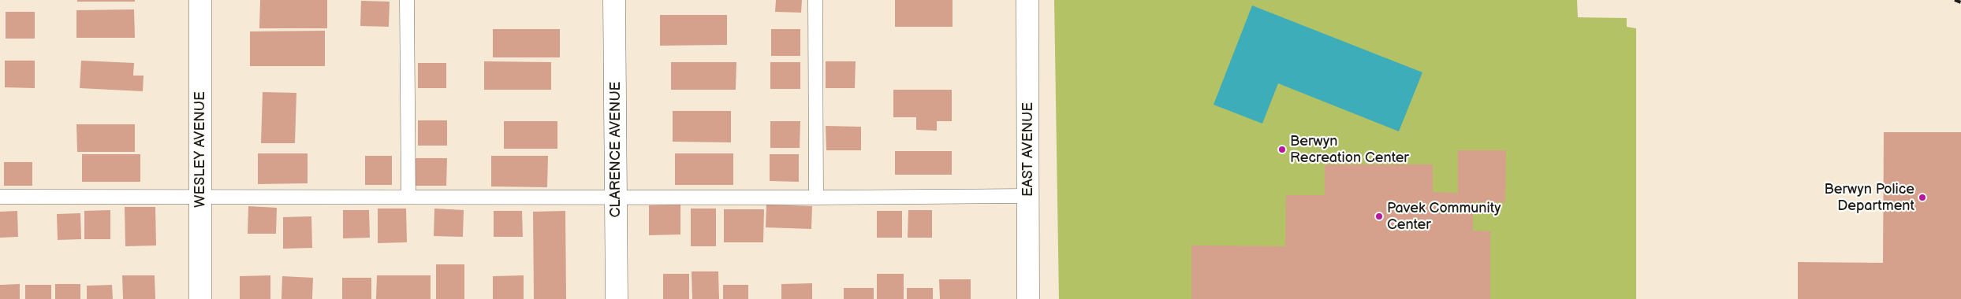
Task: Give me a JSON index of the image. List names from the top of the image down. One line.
{"streets":{"street":["WESLEY AVENUE","CLARENCE AVENUE","EAST AVENUE"]},"places":["Berwyn Recreation Center","Berwyn Police Department","Pavek Community Center"]}
